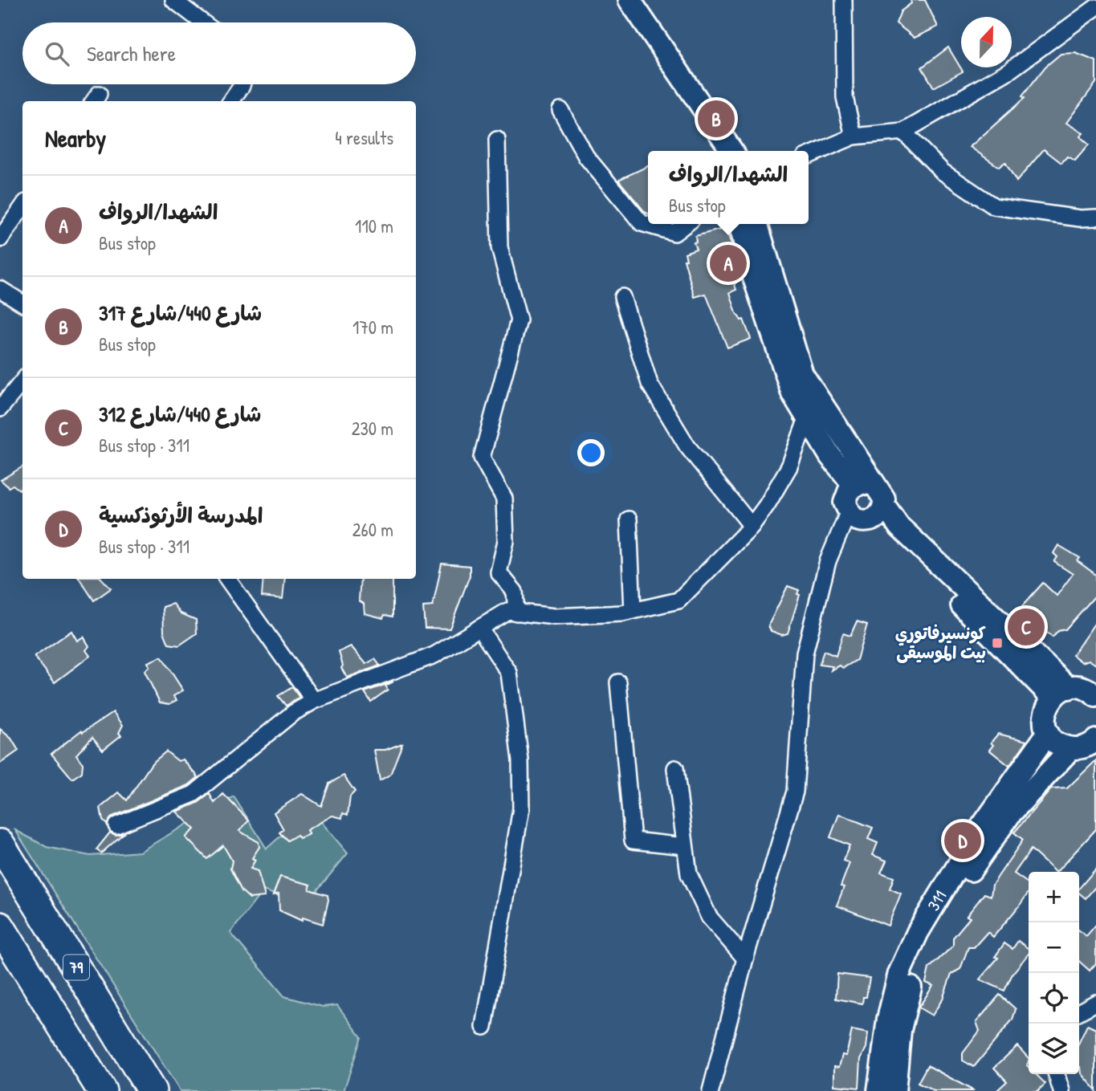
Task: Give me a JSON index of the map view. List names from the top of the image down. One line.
{"streets":{"highway":["79"],"street":["311"]},"places":{"transit":["كونسيرفاتوري بيت الموسيقى"]},"north":"top","page":{"search":"Search here","pins":["B","A","C","D"],"heading":["Nearby","4 results"],"popup":["الشهدا/الرواف","Bus stop"],"list":[{"mark":"A","name":"الشهدا/الرواف","note":"Bus stop","value":"110 m"},{"mark":"B","name":"شارع 440/شارع 317","note":"Bus stop","value":"170 m"},{"mark":"C","name":"شارع 440/شارع 312","note":"Bus stop · 311","value":"230 m"},{"mark":"D","name":"المدرسة الأرثوذكسية","note":"Bus stop · 311","value":"260 m"}],"map_buttons":["+","−"]}}
